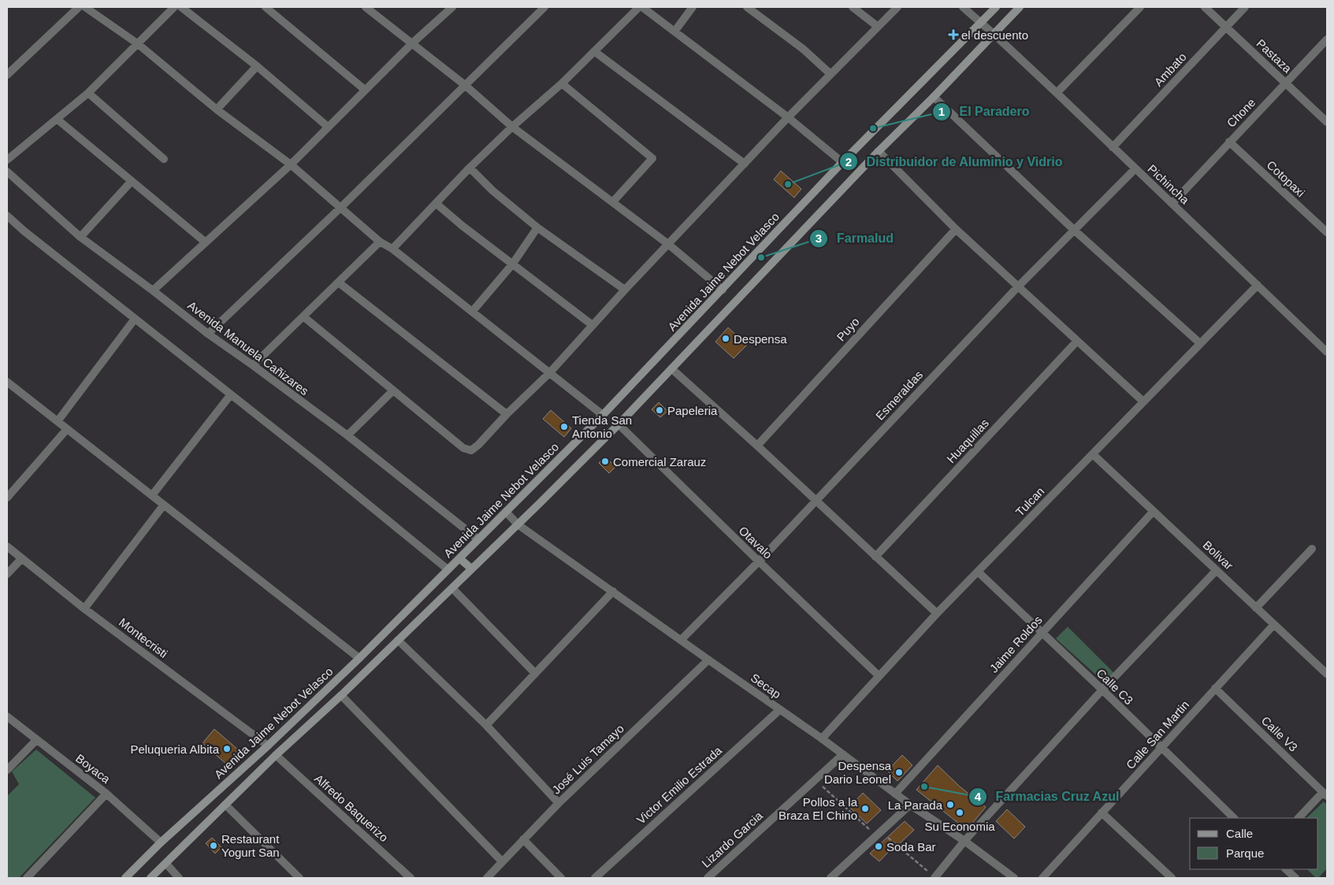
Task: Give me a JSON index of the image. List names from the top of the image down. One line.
{"streets":{"main road":["Avenida Jaime Nebot Velasco"],"street":["Pastaza","Ambato","Chone","Cotopaxi","Pichincha","Puyo","Avenida Manuela Cañizares","Esmeraldas","Huaquillas","Tulcan","Otavalo","Bolivar","Montecristi","Jaime Roldos","Secap","Calle C3","Calle V3","Calle San Martin","José Luis Tamayo","Boyaca","Victor Emilio Estrada","Alfredo Baquerizo","Lizardo Garcia"]},"crossings":[["Pastaza","Ambato"],["Pastaza","Chone"],["Ambato","Pichincha"],["Chone","Cotopaxi"],["Chone","Pichincha"],["Pichincha","Avenida Jaime Nebot Velasco"],["Pichincha","Esmeraldas"],["Pichincha","Tulcan"],["Avenida Jaime Nebot Velasco","Avenida Manuela Cañizares"],["Avenida Jaime Nebot Velasco","Montecristi"],["Avenida Jaime Nebot Velasco","Secap"],["Avenida Jaime Nebot Velasco","Boyaca"],["Esmeraldas","Otavalo"],["Esmeraldas","Secap"],["Tulcan","Otavalo"],["Tulcan","Bolivar"],["Tulcan","Secap"],["Tulcan","Calle C3"],["Bolivar","Jaime Roldos"],["Bolivar","Calle San Martin"],["Jaime Roldos","Secap"],["Jaime Roldos","Calle C3"],["Secap","José Luis Tamayo"],["Secap","Victor Emilio Estrada"],["Secap","Lizardo Garcia"],["Calle C3","Calle San Martin"],["Calle V3","Calle San Martin"]],"places":{"health":["el descuento"],"other":["El Paradero","Distribuidor de Aluminio y Vidrio","Farmalud","Despensa","Papeleria","Tienda San Antonio","Comercial Zarauz","Peluqueria Albita","Despensa Dario Leonel","Farmacias Cruz Azul","La Parada","Pollos a la Braza El Chino","Su Economia","Restaurant Yogurt San","Soda Bar"]},"legend":["Calle","Parque"]}
